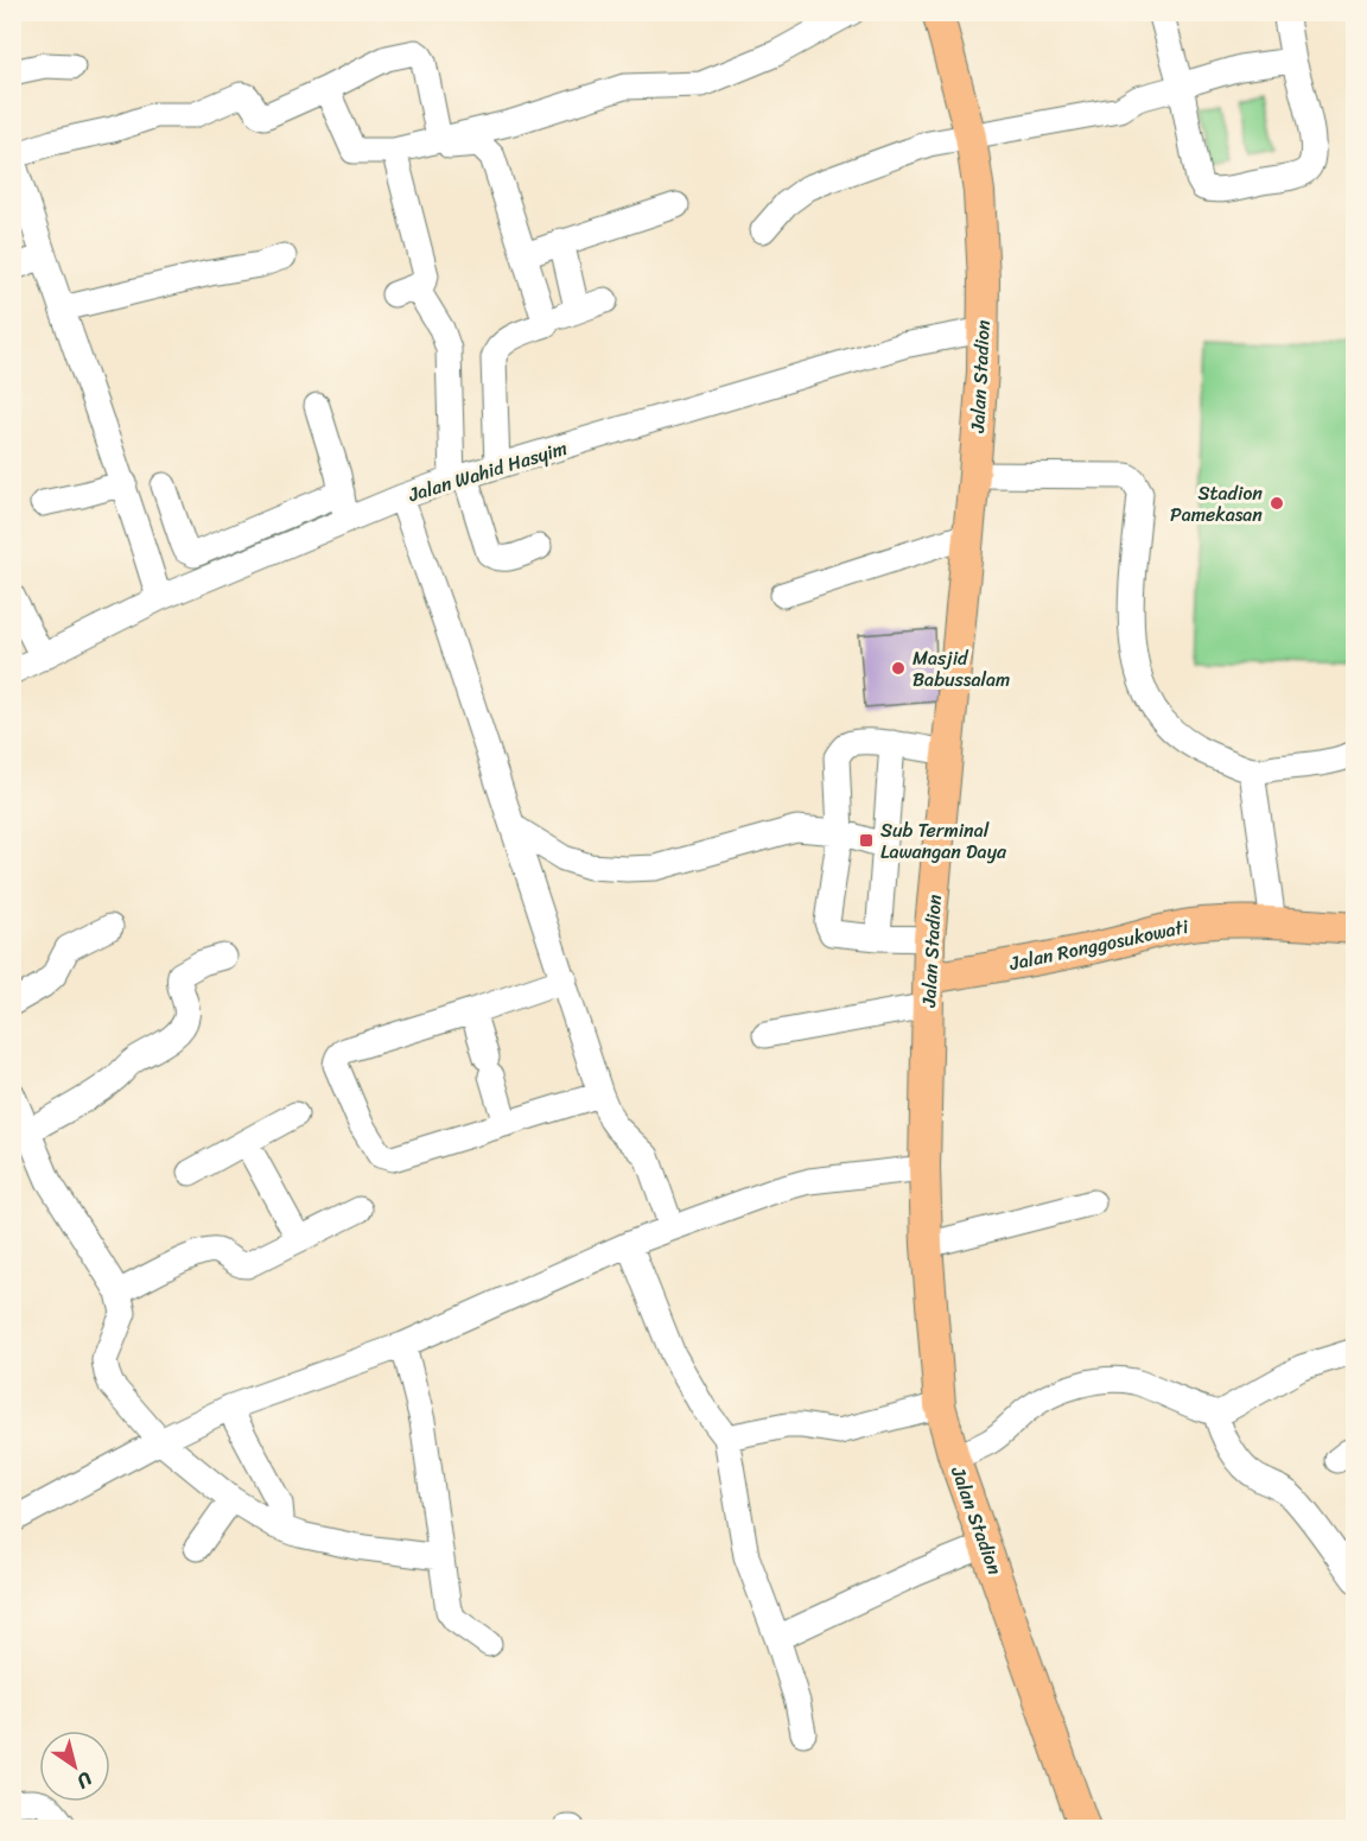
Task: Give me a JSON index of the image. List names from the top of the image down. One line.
{"streets":{"main road":["Jalan Stadion","Jalan Ronggosukowati"],"street":["Jalan Wahid Hasyim"]},"crossings":[["Jalan Stadion","Jalan Wahid Hasyim"],["Jalan Stadion","Jalan Ronggosukowati"]],"places":{"other":["Stadion Pamekasan","Masjid Babussalam"],"transit":["Sub Terminal Lawangan Daya"]},"north":"bottom right"}
